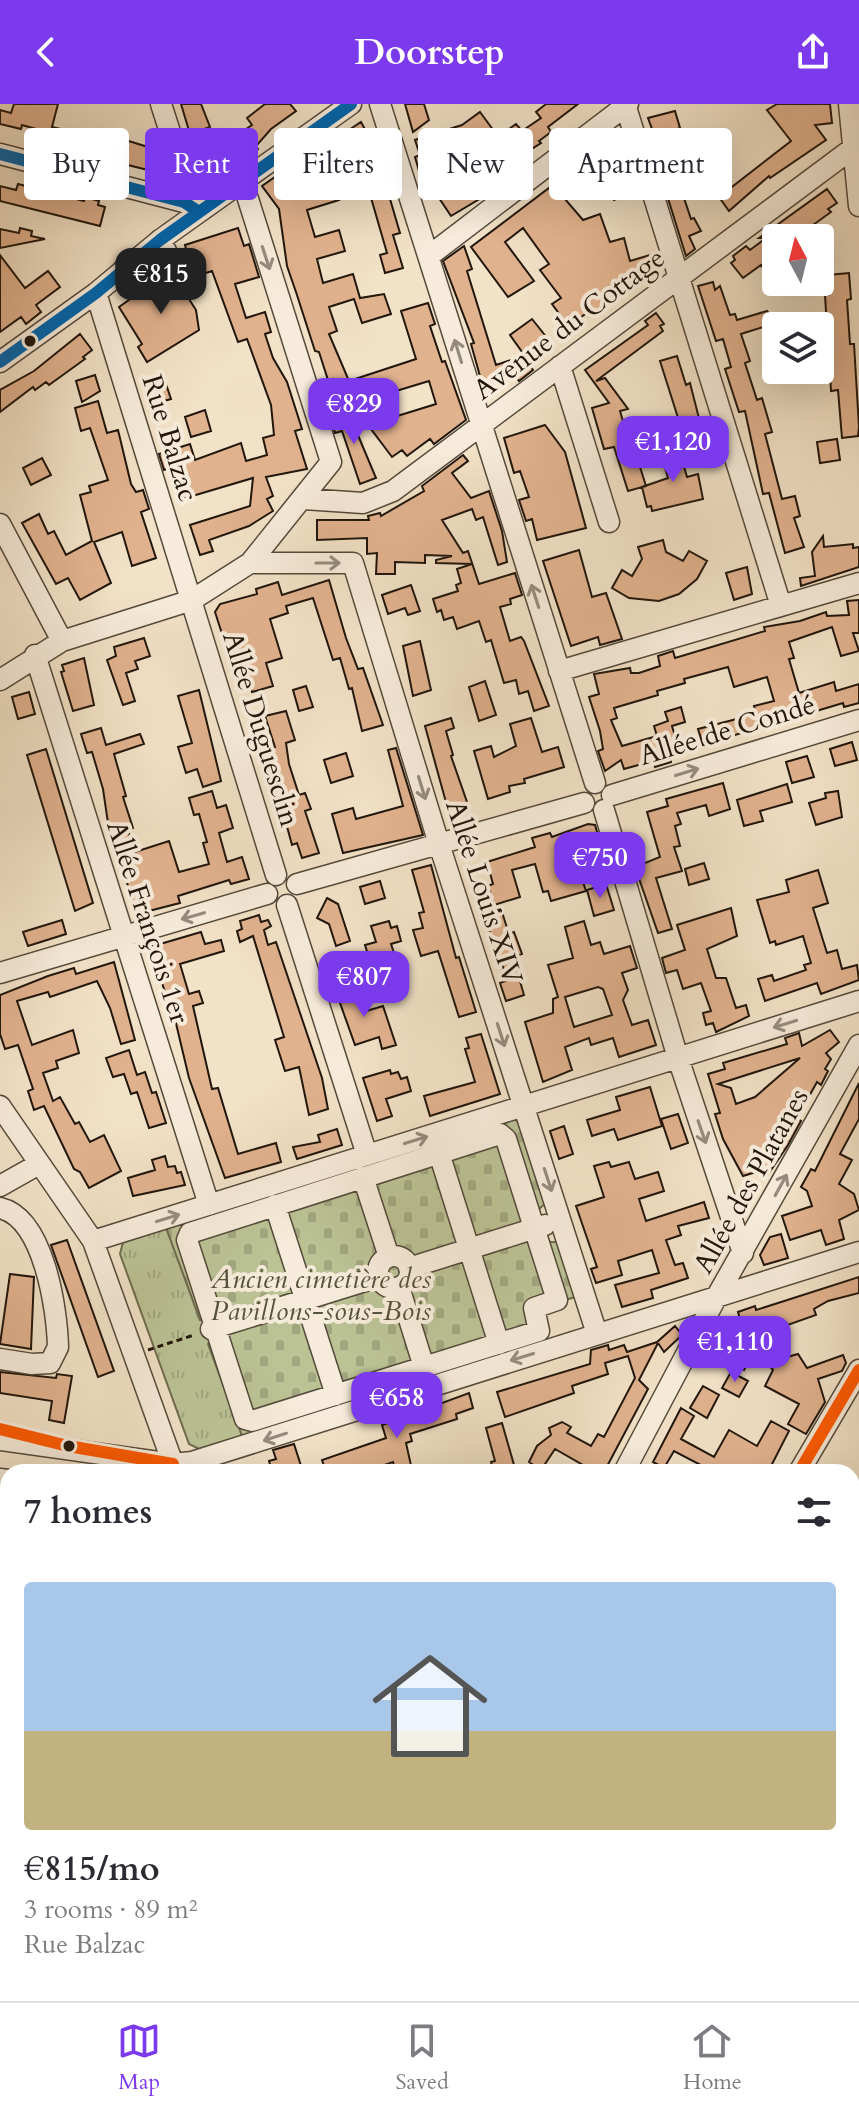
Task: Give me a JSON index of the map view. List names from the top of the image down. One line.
{"streets":{"street":["Avenue du Cottage","Rue Balzac","Allée Duguesclin","Allée de Condé","Allée Louis XIV","Allée François 1er","Allée des Platanes"]},"crossings":[["Rue Balzac","Allée Duguesclin"]],"one_way":["Allée des Platanes"],"parks":["Ancien cimetière des Pavillons-sous-Bois"],"north":"top","page":{"header":"Doorstep","chip":["Buy","Rent","Filters","New","Apartment"],"price":["€815","€829","€1,120","€750","€807","€1,110","€658"],"heading":"7 homes","list":[{"name":"€815/mo","note":"3 rooms · 89 m² · Rue Balzac"}],"tabs":["Map","Saved","Home"]}}
